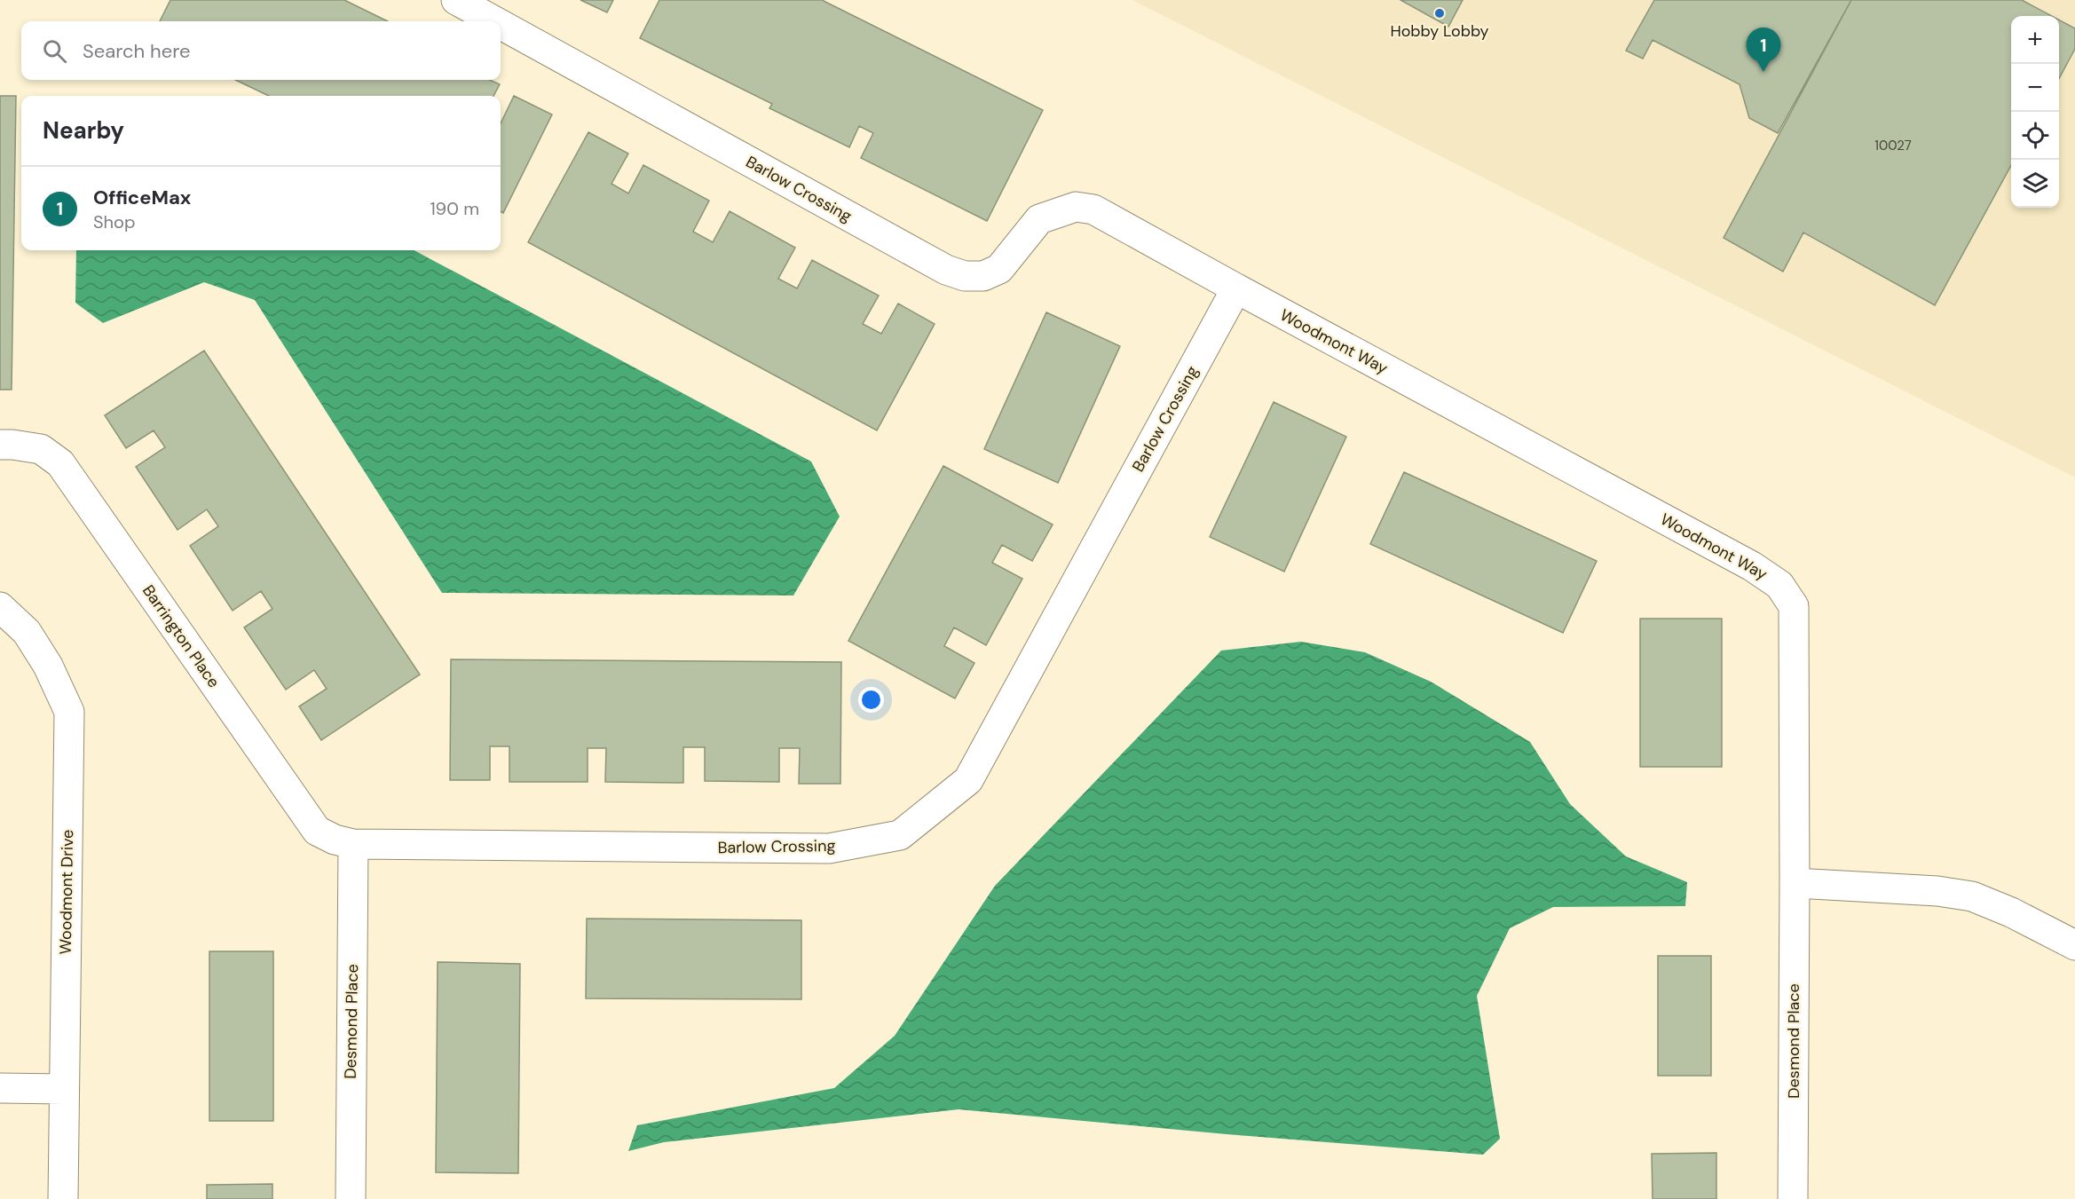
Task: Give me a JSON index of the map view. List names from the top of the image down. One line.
{"streets":{"street":["Barlow Crossing","Woodmont Way","Barrington Place","Woodmont Drive","Desmond Place"]},"crossings":[["Barlow Crossing","Woodmont Way"],["Barlow Crossing","Barrington Place"],["Barlow Crossing","Desmond Place"],["Woodmont Way","Desmond Place"],["Barrington Place","Desmond Place"]],"places":["Hobby Lobby"],"house_numbers":["10027"],"page":{"map_buttons":["+","−"],"search":"Search here","pins":"1","heading":"Nearby","list":[{"mark":"1","name":"OfficeMax","note":"Shop","value":"190 m"}]}}
